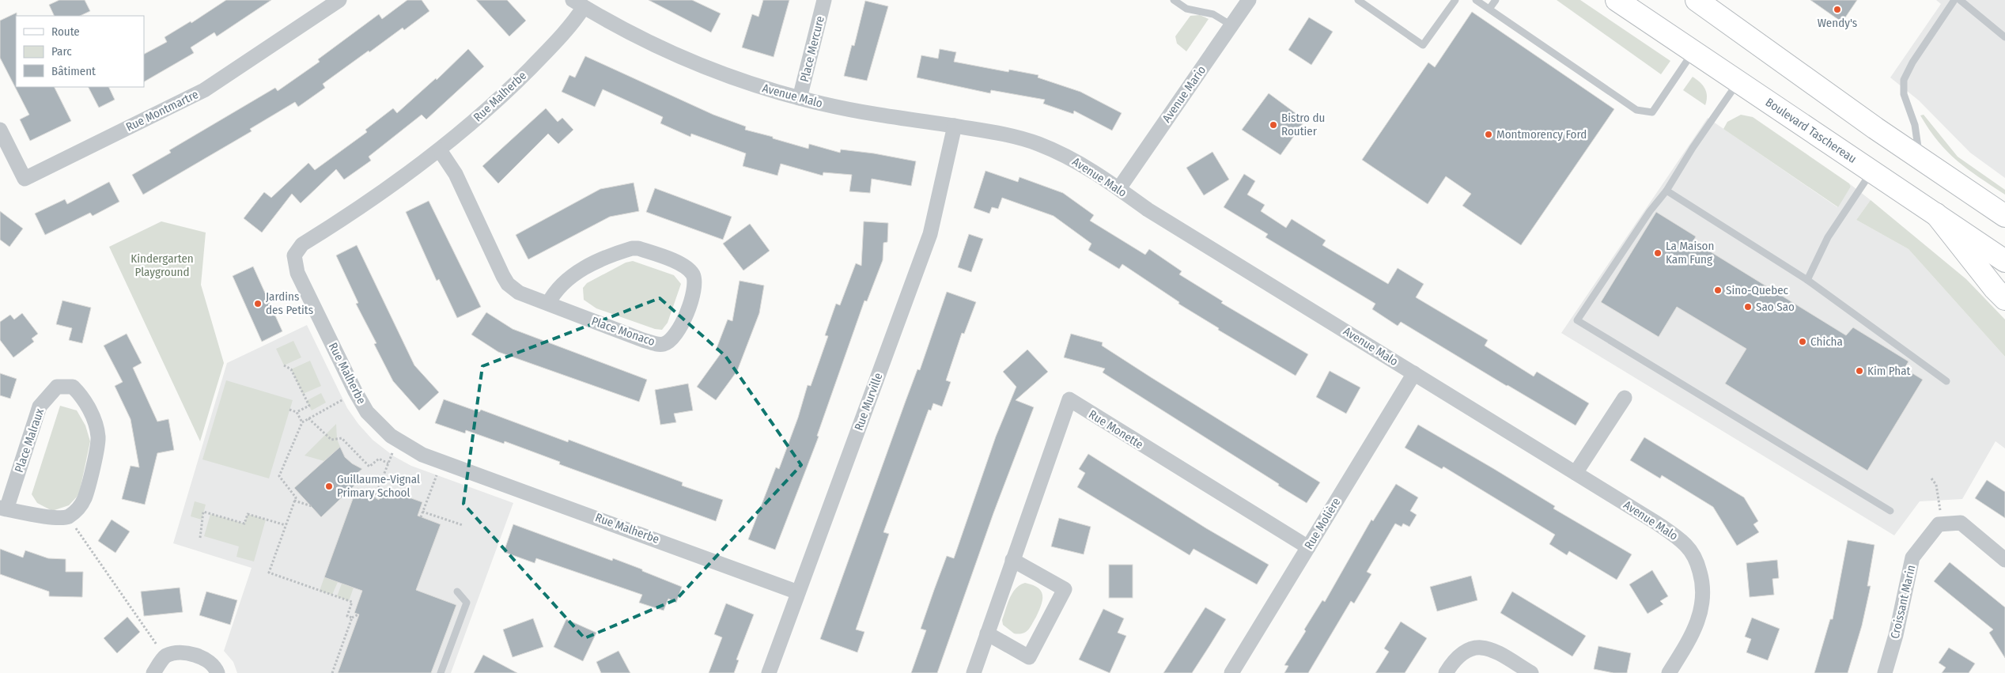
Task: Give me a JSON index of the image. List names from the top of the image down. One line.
{"streets":{"main road":["Boulevard Taschereau"],"street":["Place Mercure","Avenue Mario","Avenue Malo","Rue Malherbe","Rue Montmartre","Place Monaco","Rue Murville","Rue Monette","Place Malraux","Rue Molière","Croissant Marin"]},"crossings":[["Place Mercure","Avenue Malo"],["Avenue Mario","Avenue Malo"],["Avenue Malo","Rue Malherbe"],["Avenue Malo","Rue Murville"],["Avenue Malo","Rue Molière"],["Rue Malherbe","Place Monaco"],["Rue Malherbe","Rue Murville"],["Rue Monette","Rue Molière"]],"parks":["Kindergarten Playground"],"places":["Wendy's","Bistro du Routier","Montmorency Ford","La Maison Kam Fung","Sino-Quebec","Jardins des Petits","Sao Sao","Chicha","Kim Phat","Guillaume-Vignal Primary School"],"legend":["Route","Parc","Bâtiment"]}
